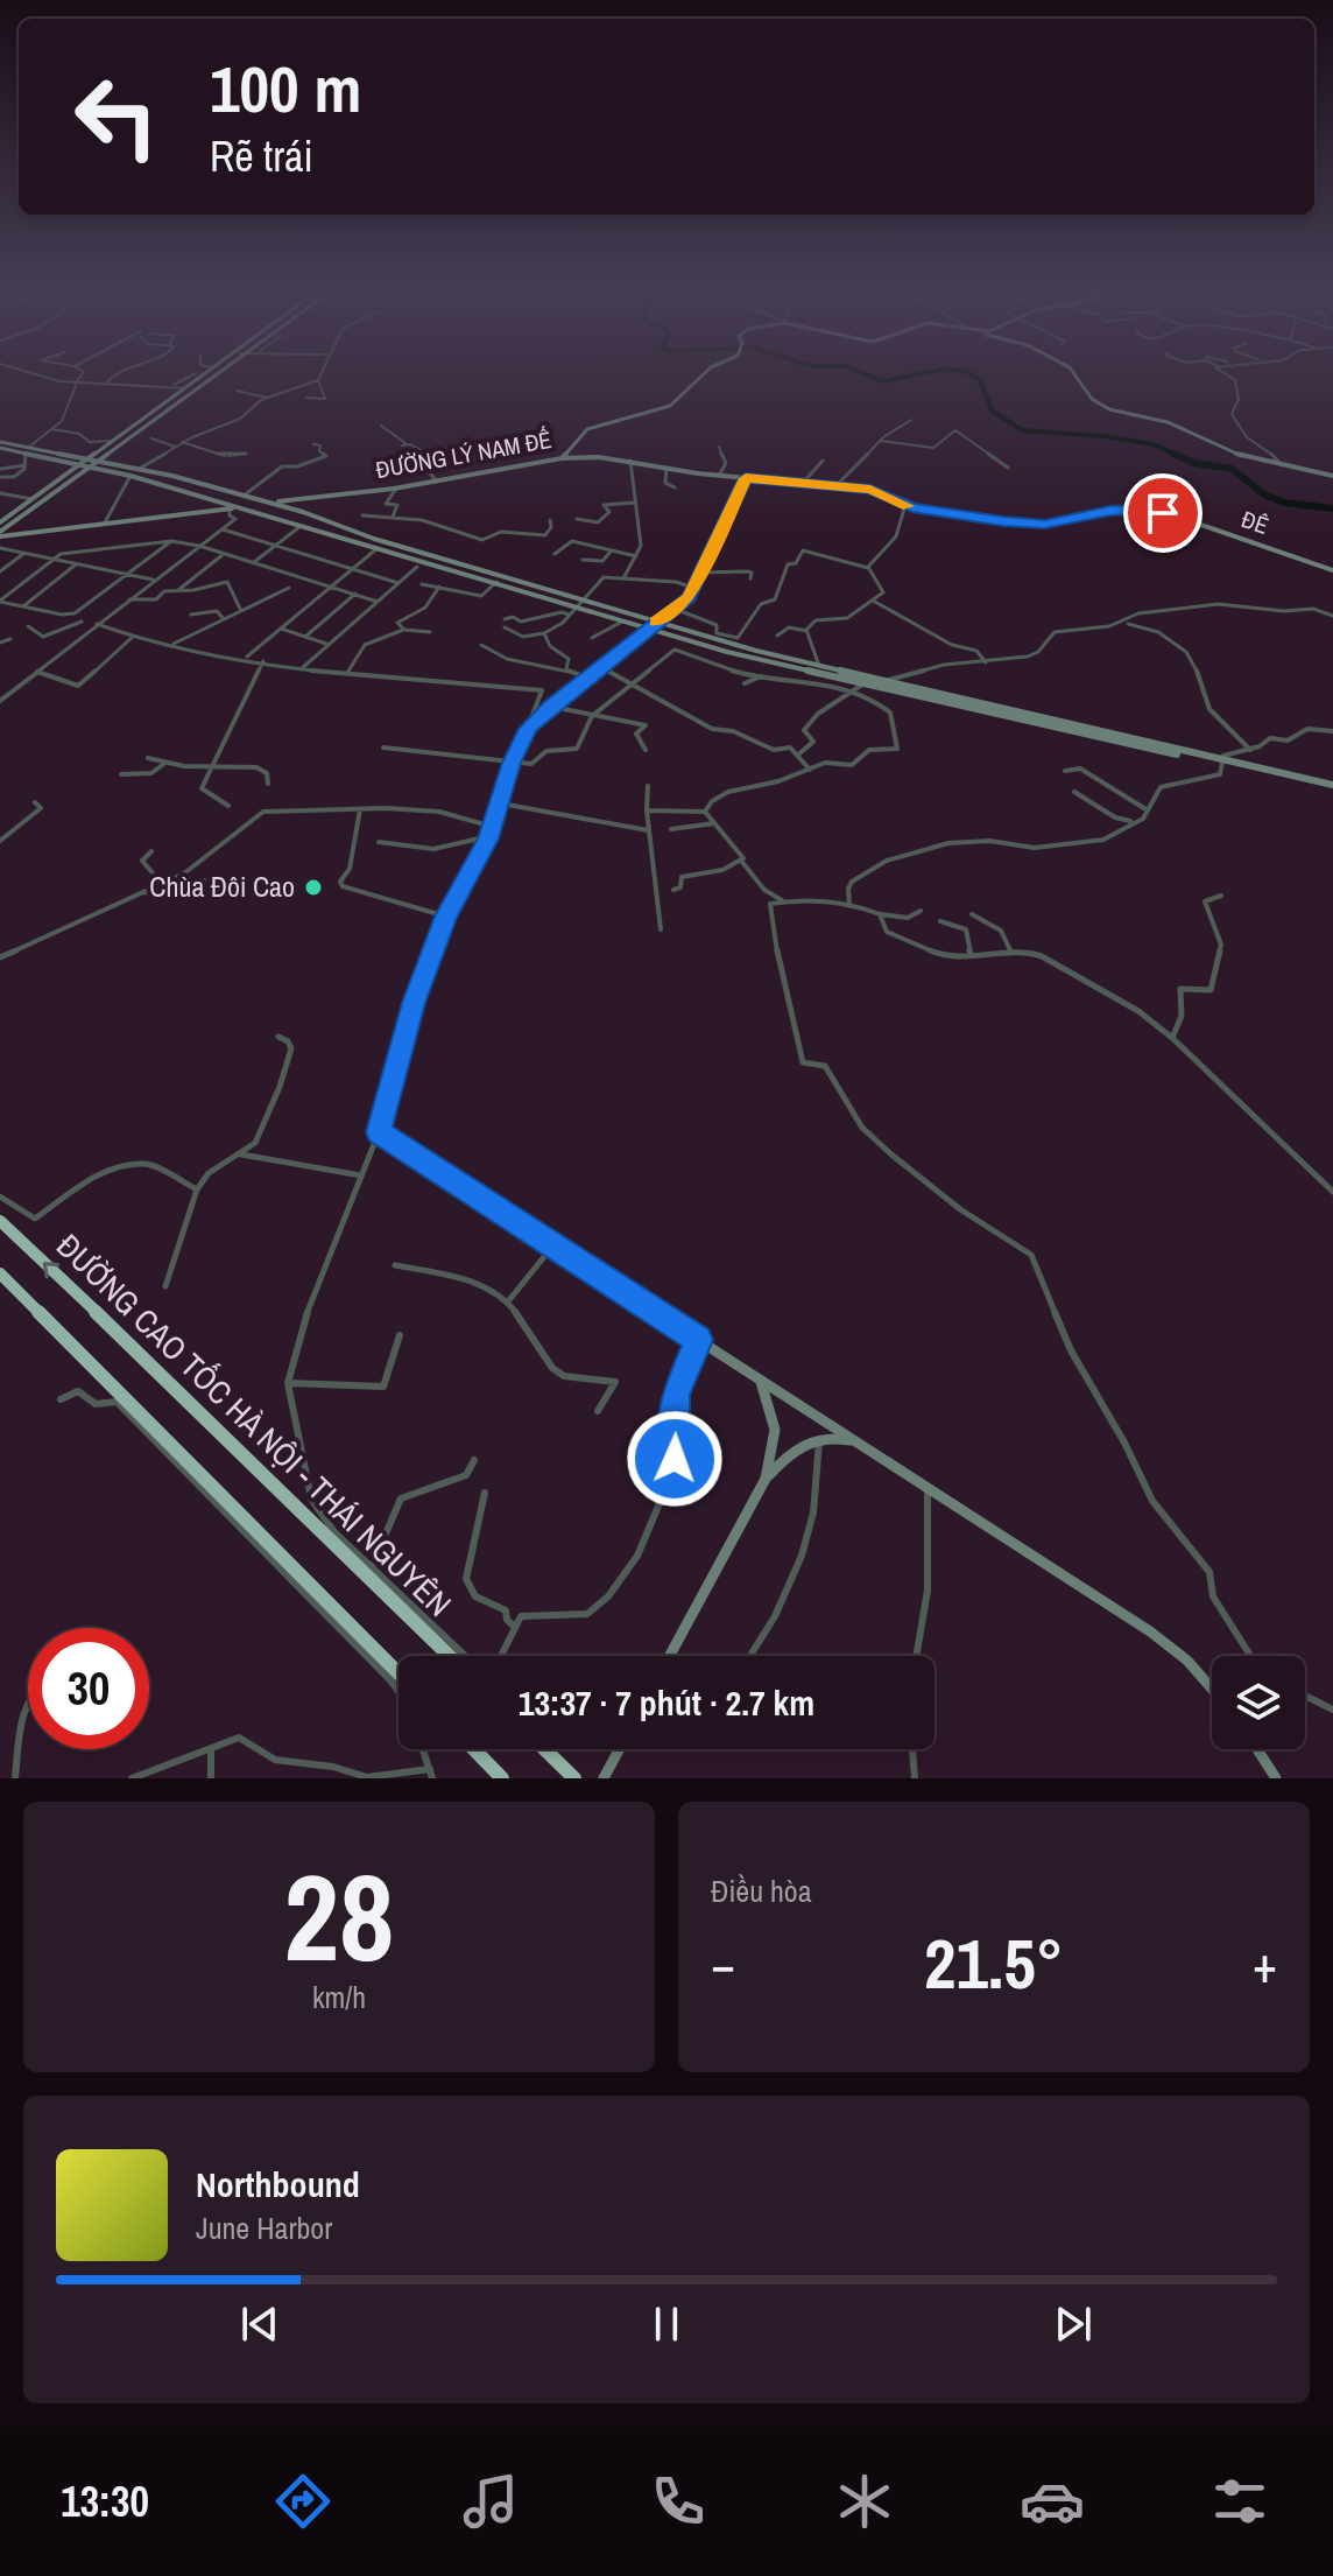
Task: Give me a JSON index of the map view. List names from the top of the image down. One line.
{"streets":{"highway":["ĐƯỜNG CAO TỐC HÀ NỘI - THÁI NGUYÊN"],"street":["ĐƯỜNG LÝ NAM ĐẾ","ĐÊ"]},"crossings":[["ĐƯỜNG LÝ NAM ĐẾ","ĐÊ"]],"places":["Chùa Đôi Cao"],"page":{"turn":["100 m","Rẽ trái"],"limit":"30","trip":"13:37 · 7 phút · 2.7 km","tile":[["28","km/h"],"Điều hòa"],"heat":["−","21.5°","+"],"song":["Northbound","June Harbor"],"tabs":"13:30"}}
